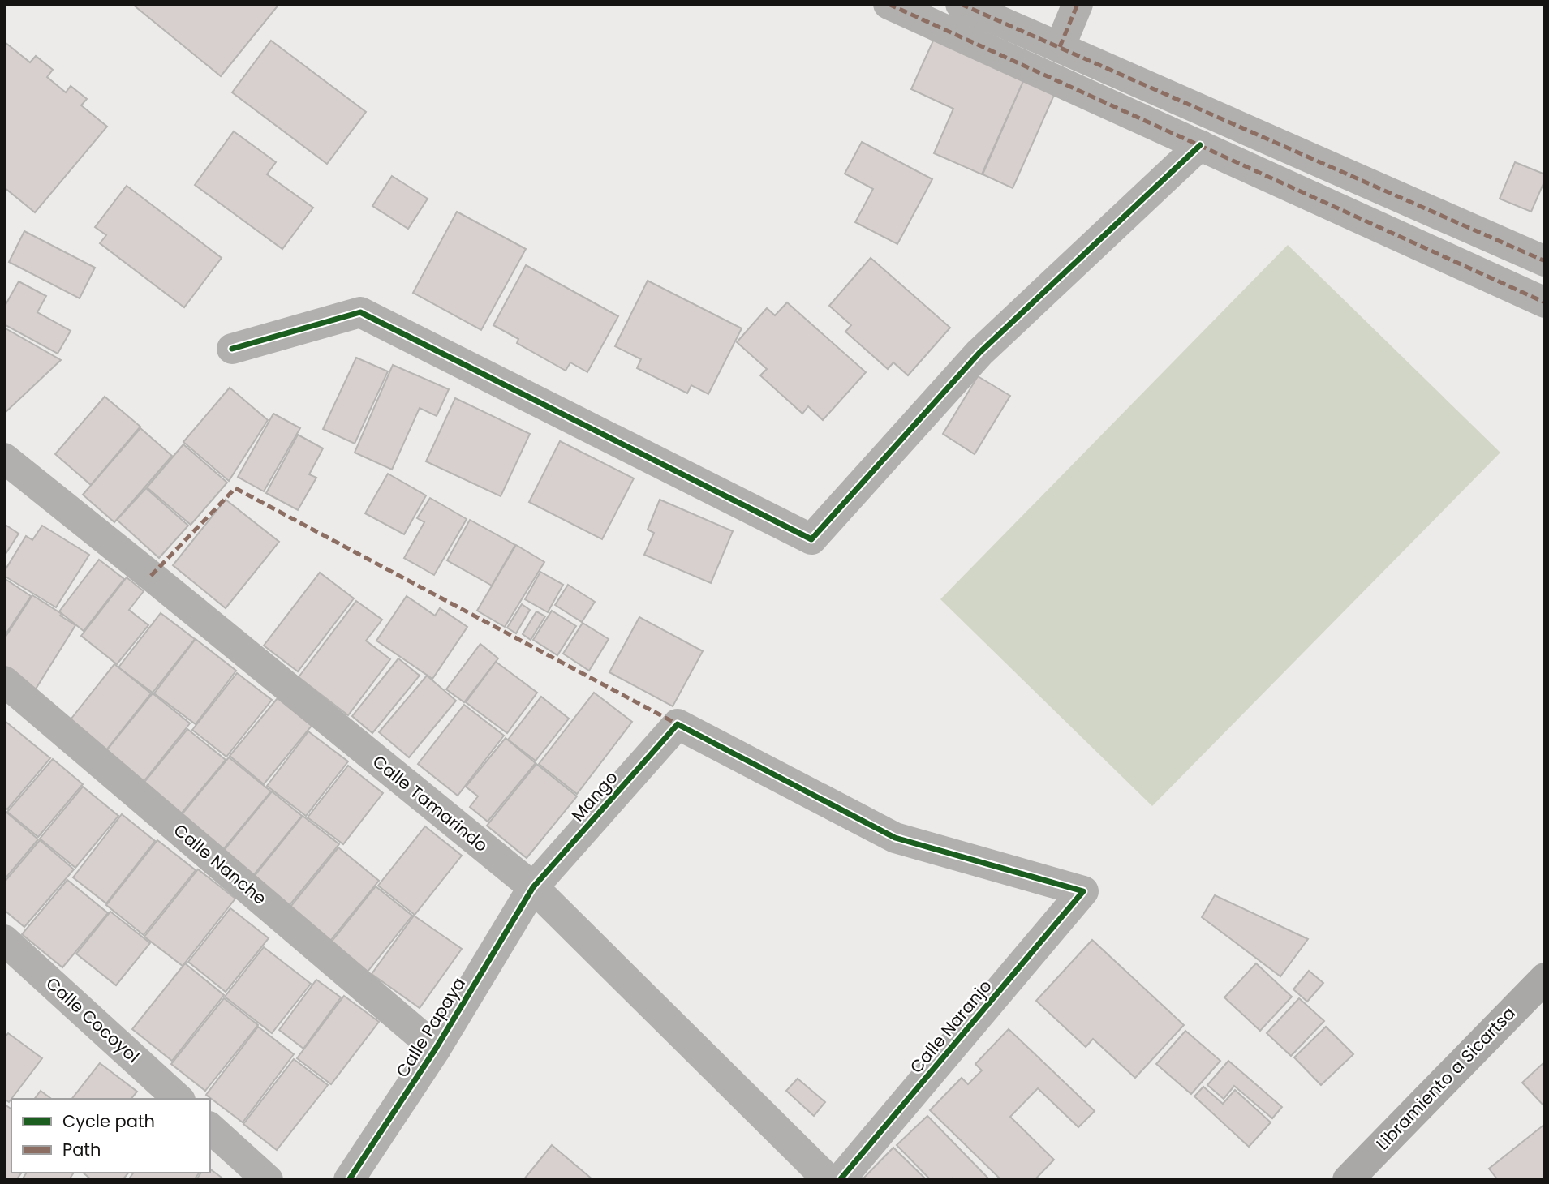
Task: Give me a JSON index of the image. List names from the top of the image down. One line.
{"streets":{"main road":["Libramiento a Sicartsa"],"street":["Mango","Calle Tamarindo","Calle Nanche","Calle Cocoyol","Calle Naranjo","Calle Papaya"]},"crossings":[["Mango","Calle Tamarindo"],["Mango","Calle Naranjo"],["Mango","Calle Papaya"],["Calle Tamarindo","Calle Papaya"],["Calle Nanche","Calle Papaya"]],"legend":["Cycle path","Path"]}
